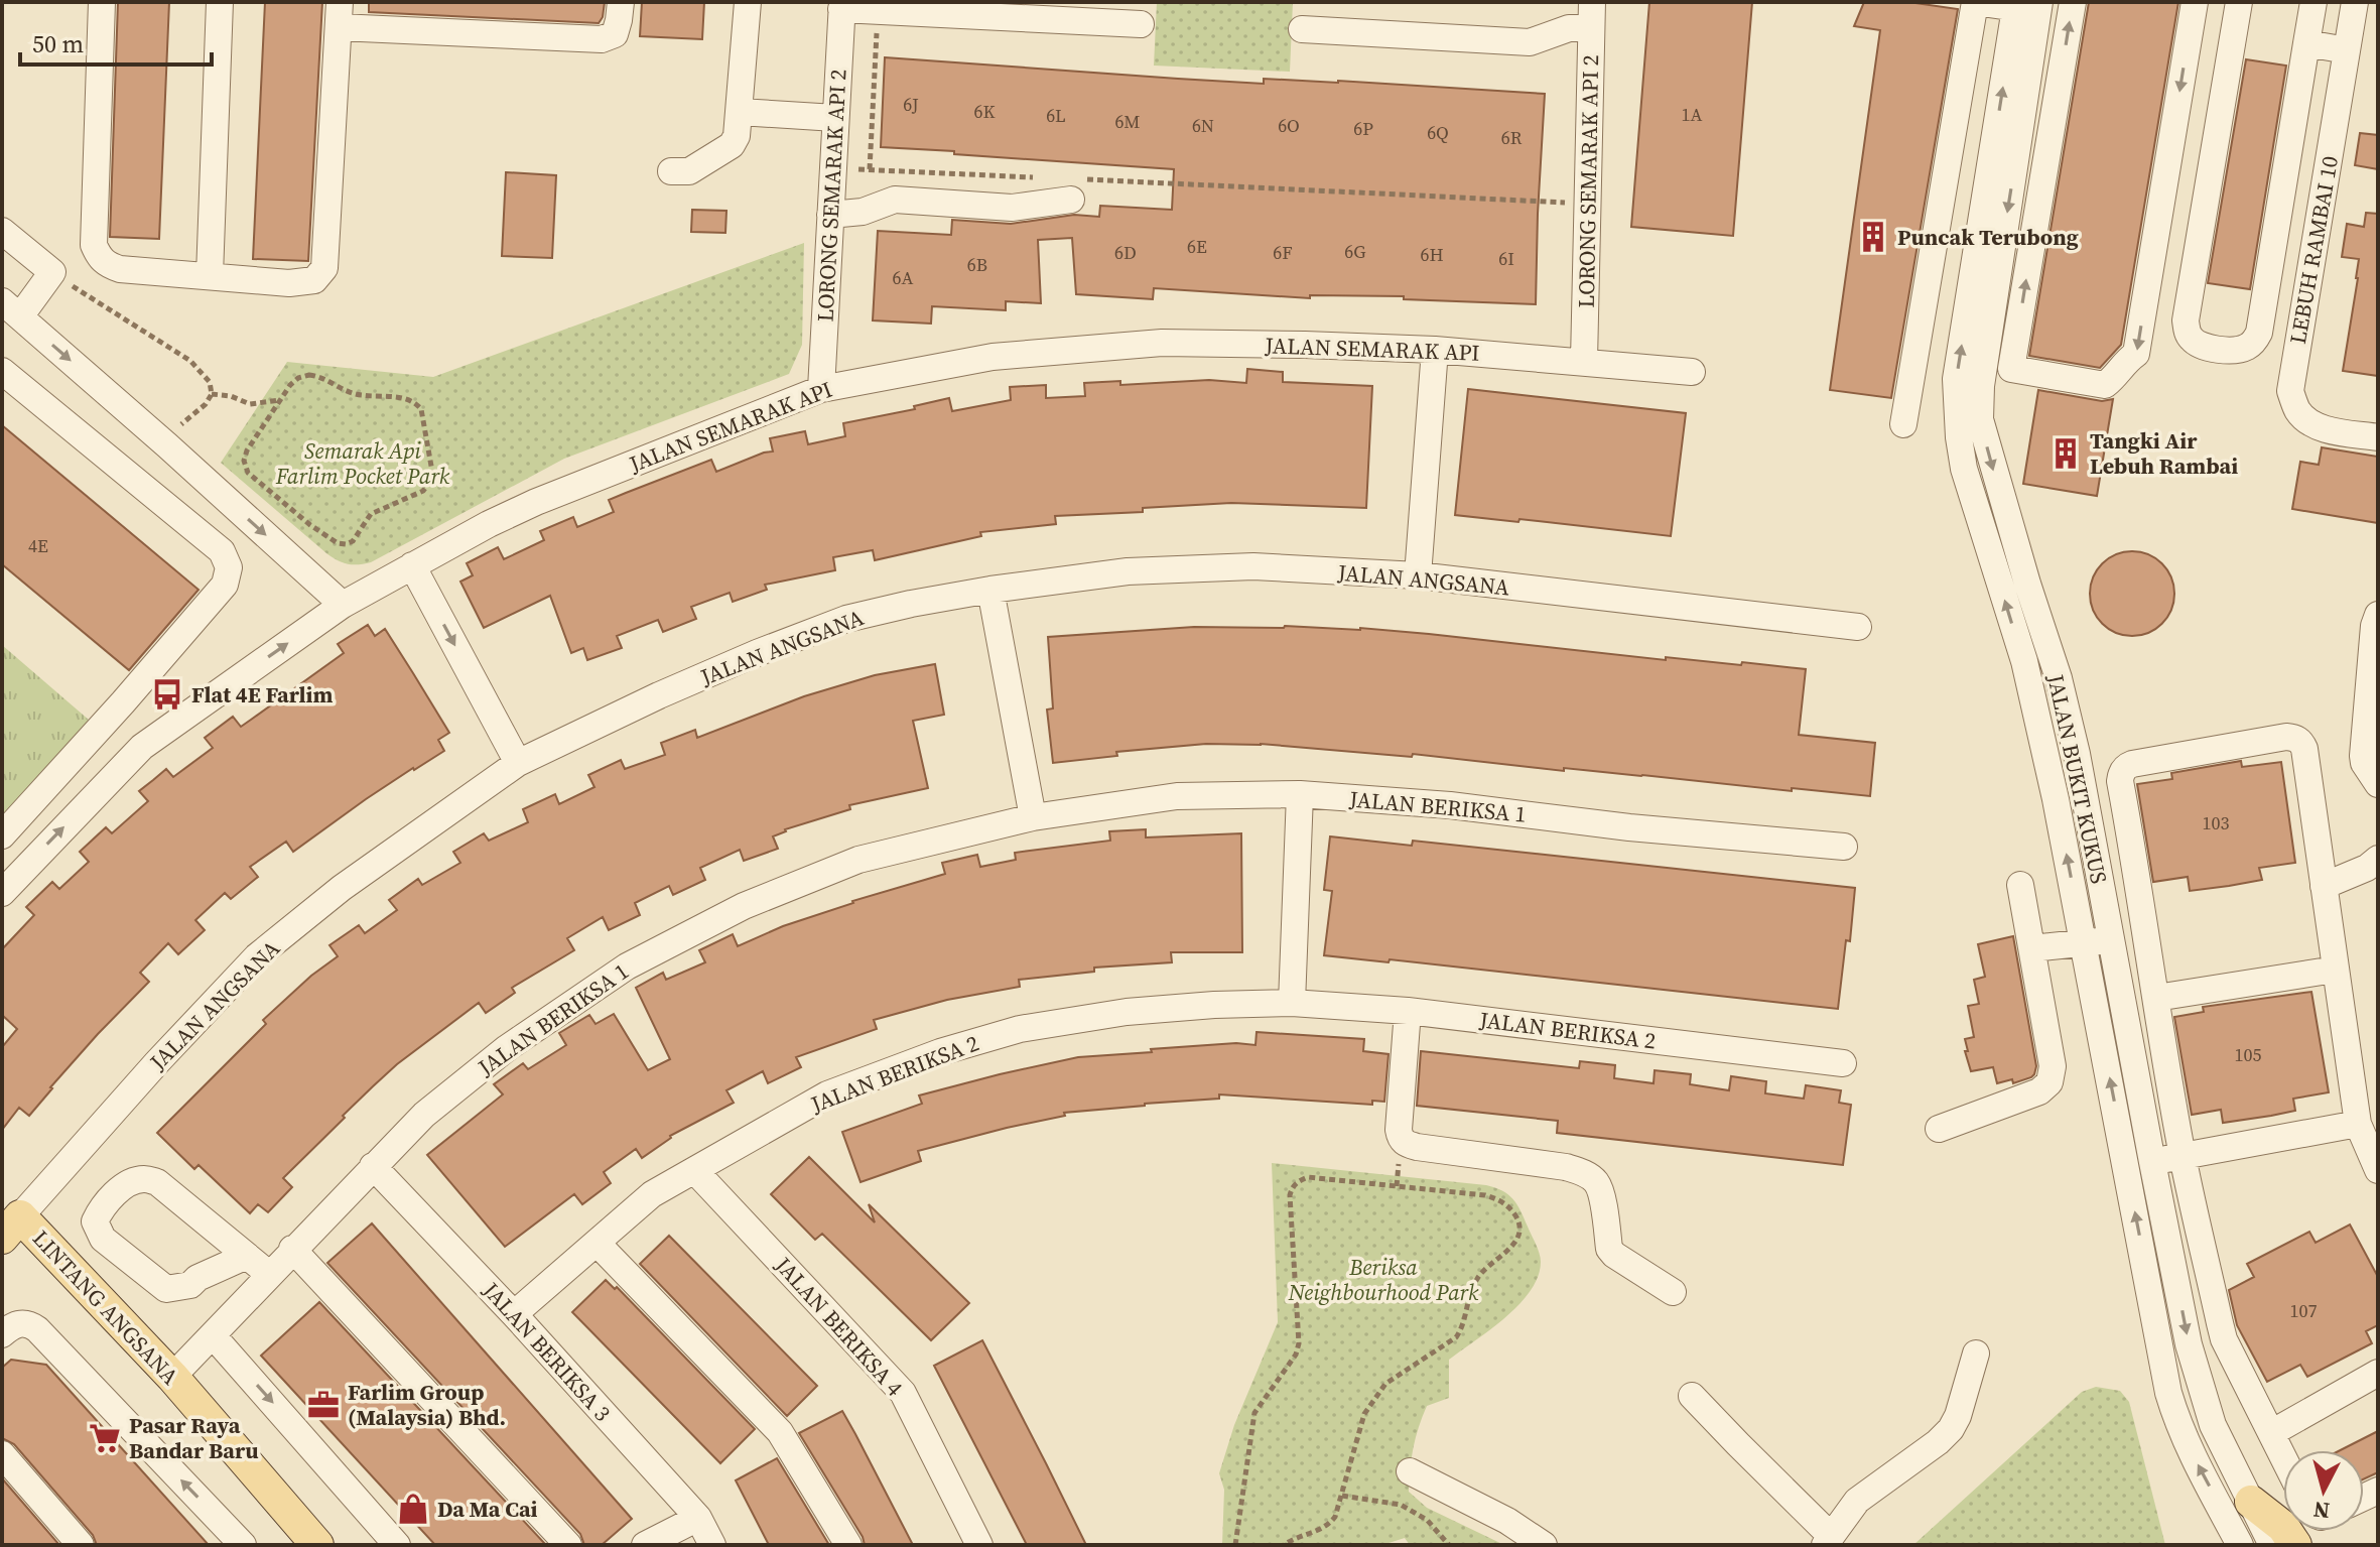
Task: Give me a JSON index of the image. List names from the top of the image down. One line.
{"streets":{"main road":["LINTANG ANGSANA"],"street":["LORONG SEMARAK API 2","LEBUH RAMBAI 10","JALAN SEMARAK API","JALAN ANGSANA","JALAN BUKIT KUKUS","JALAN BERIKSA 1","JALAN BERIKSA 2","JALAN BERIKSA 4","JALAN BERIKSA 3"]},"crossings":[["LORONG SEMARAK API 2","JALAN SEMARAK API"],["JALAN ANGSANA","LINTANG ANGSANA"],["JALAN BERIKSA 1","LINTANG ANGSANA"],["JALAN BERIKSA 1","JALAN BERIKSA 3"],["JALAN BERIKSA 2","JALAN BERIKSA 4"],["JALAN BERIKSA 2","JALAN BERIKSA 3"]],"parks":["Semarak Api Farlim Pocket Park","Beriksa Neighbourhood Park"],"places":{"building":["Puncak Terubong","Tangki Air Lebuh Rambai"],"bus stop":["Flat 4E Farlim"],"office":["Farlim Group (Malaysia) Bhd."],"supermarket":["Pasar Raya Bandar Baru"],"shop":["Da Ma Cai"]},"house_numbers":["6J","6K","1A","6L","6M","6N","6O","6P","6Q","6R","6E","6G","6D","6F","6H","6I","6B","6A","4E","103","105","107"],"scale_bar":"50 m","north":"bottom"}
